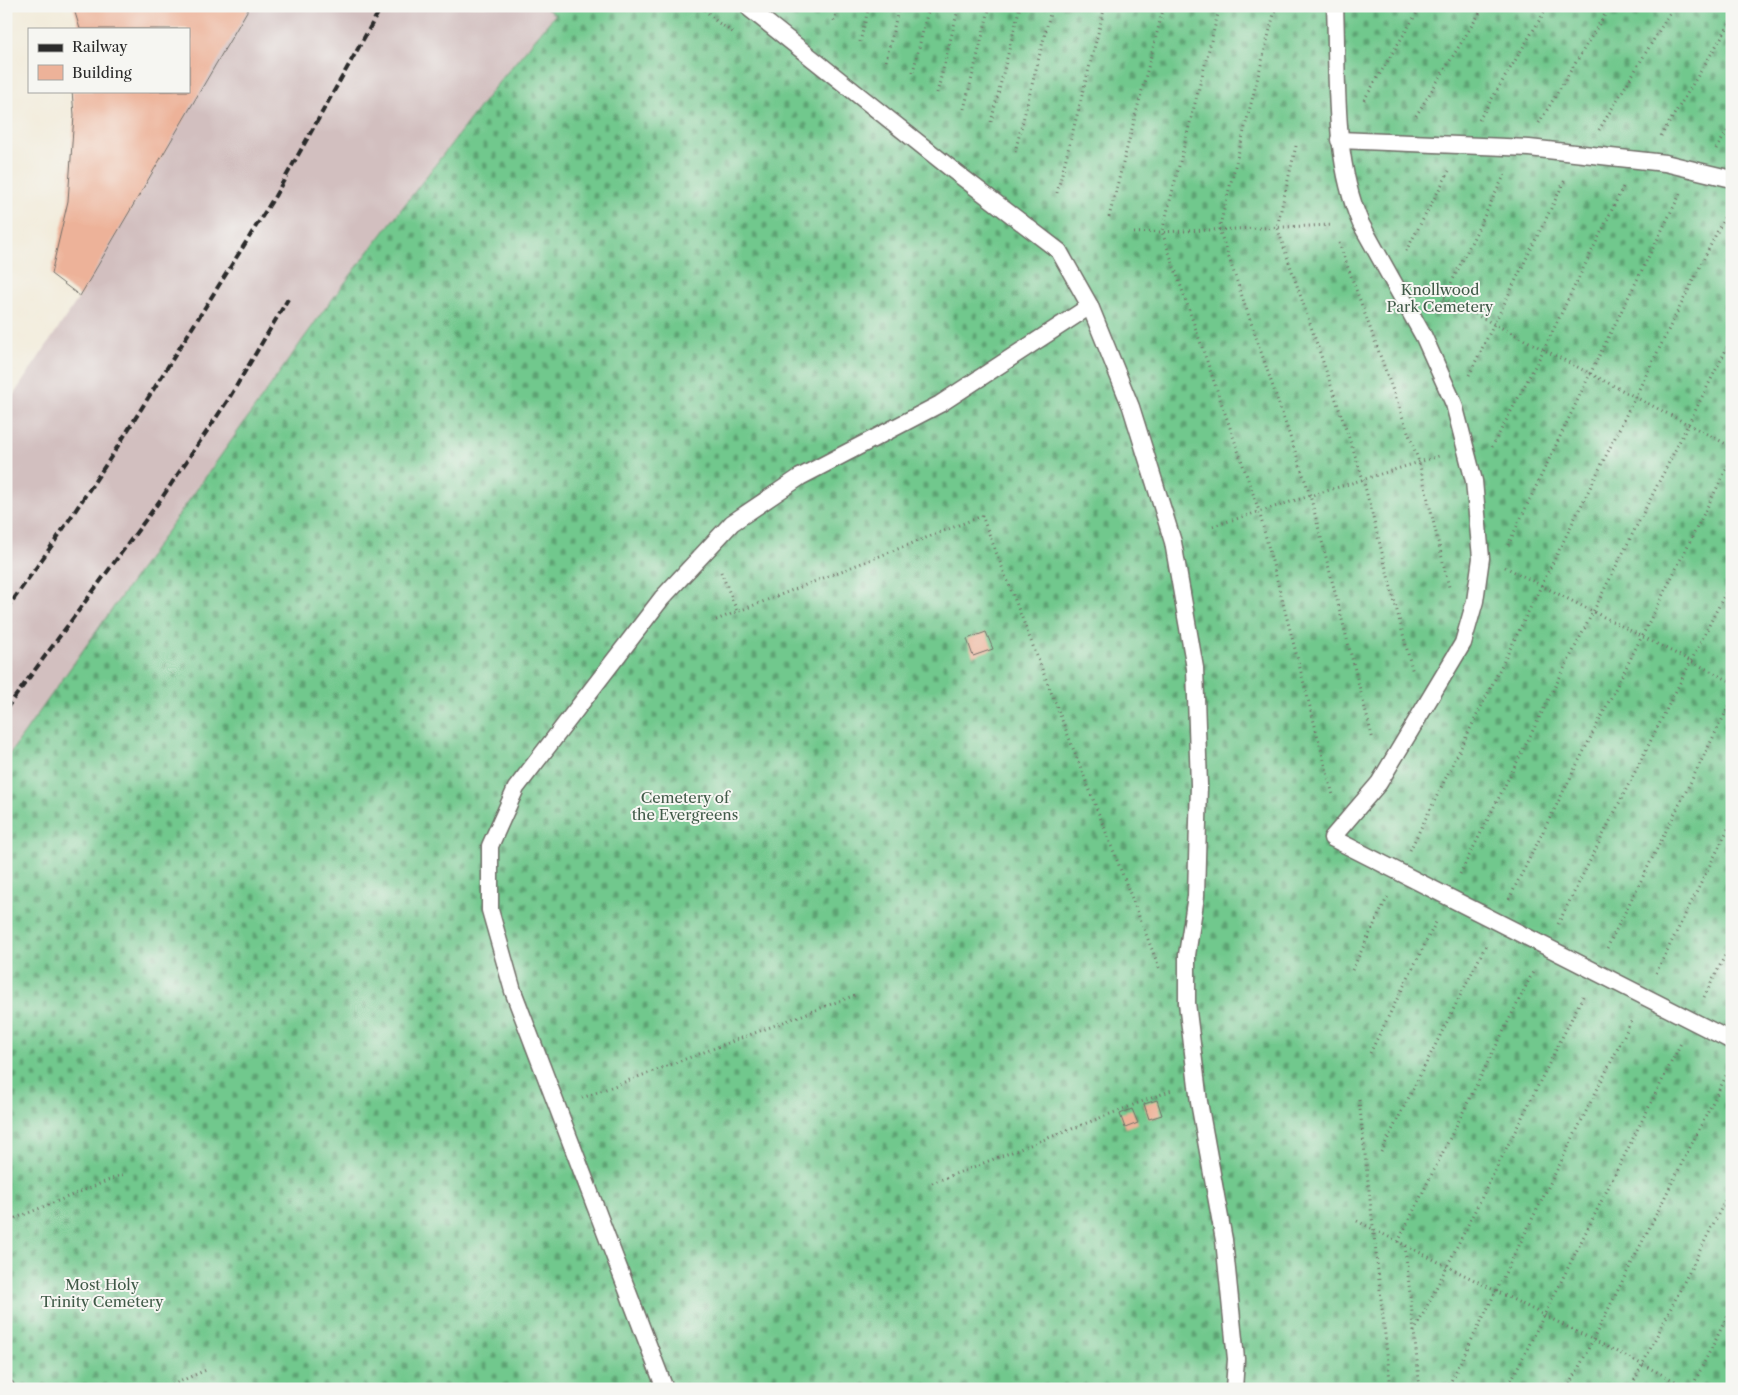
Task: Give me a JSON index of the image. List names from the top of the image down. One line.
{"parks":["Knollwood Park Cemetery","Cemetery of the Evergreens","Most Holy Trinity Cemetery"],"legend":["Railway","Building"]}
